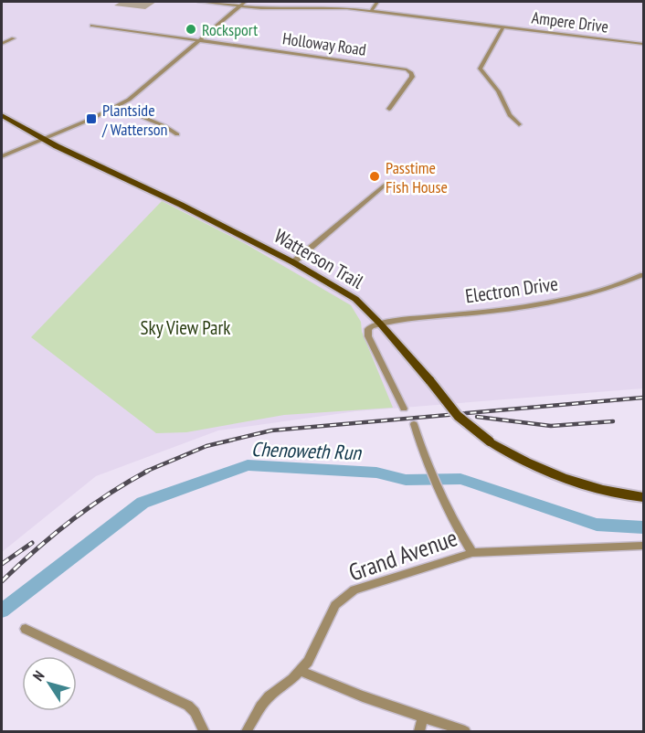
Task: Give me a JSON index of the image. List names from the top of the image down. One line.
{"streets":{"main road":["Watterson Trail"],"street":["Ampere Drive","Holloway Road","Electron Drive","Grand Avenue"]},"crossings":[["Watterson Trail","Electron Drive"]],"water":["Chenoweth Run"],"parks":["Sky View Park"],"places":{"other":["Rocksport","Passtime Fish House"],"transit":["Plantside / Watterson"]},"north":"top left"}
